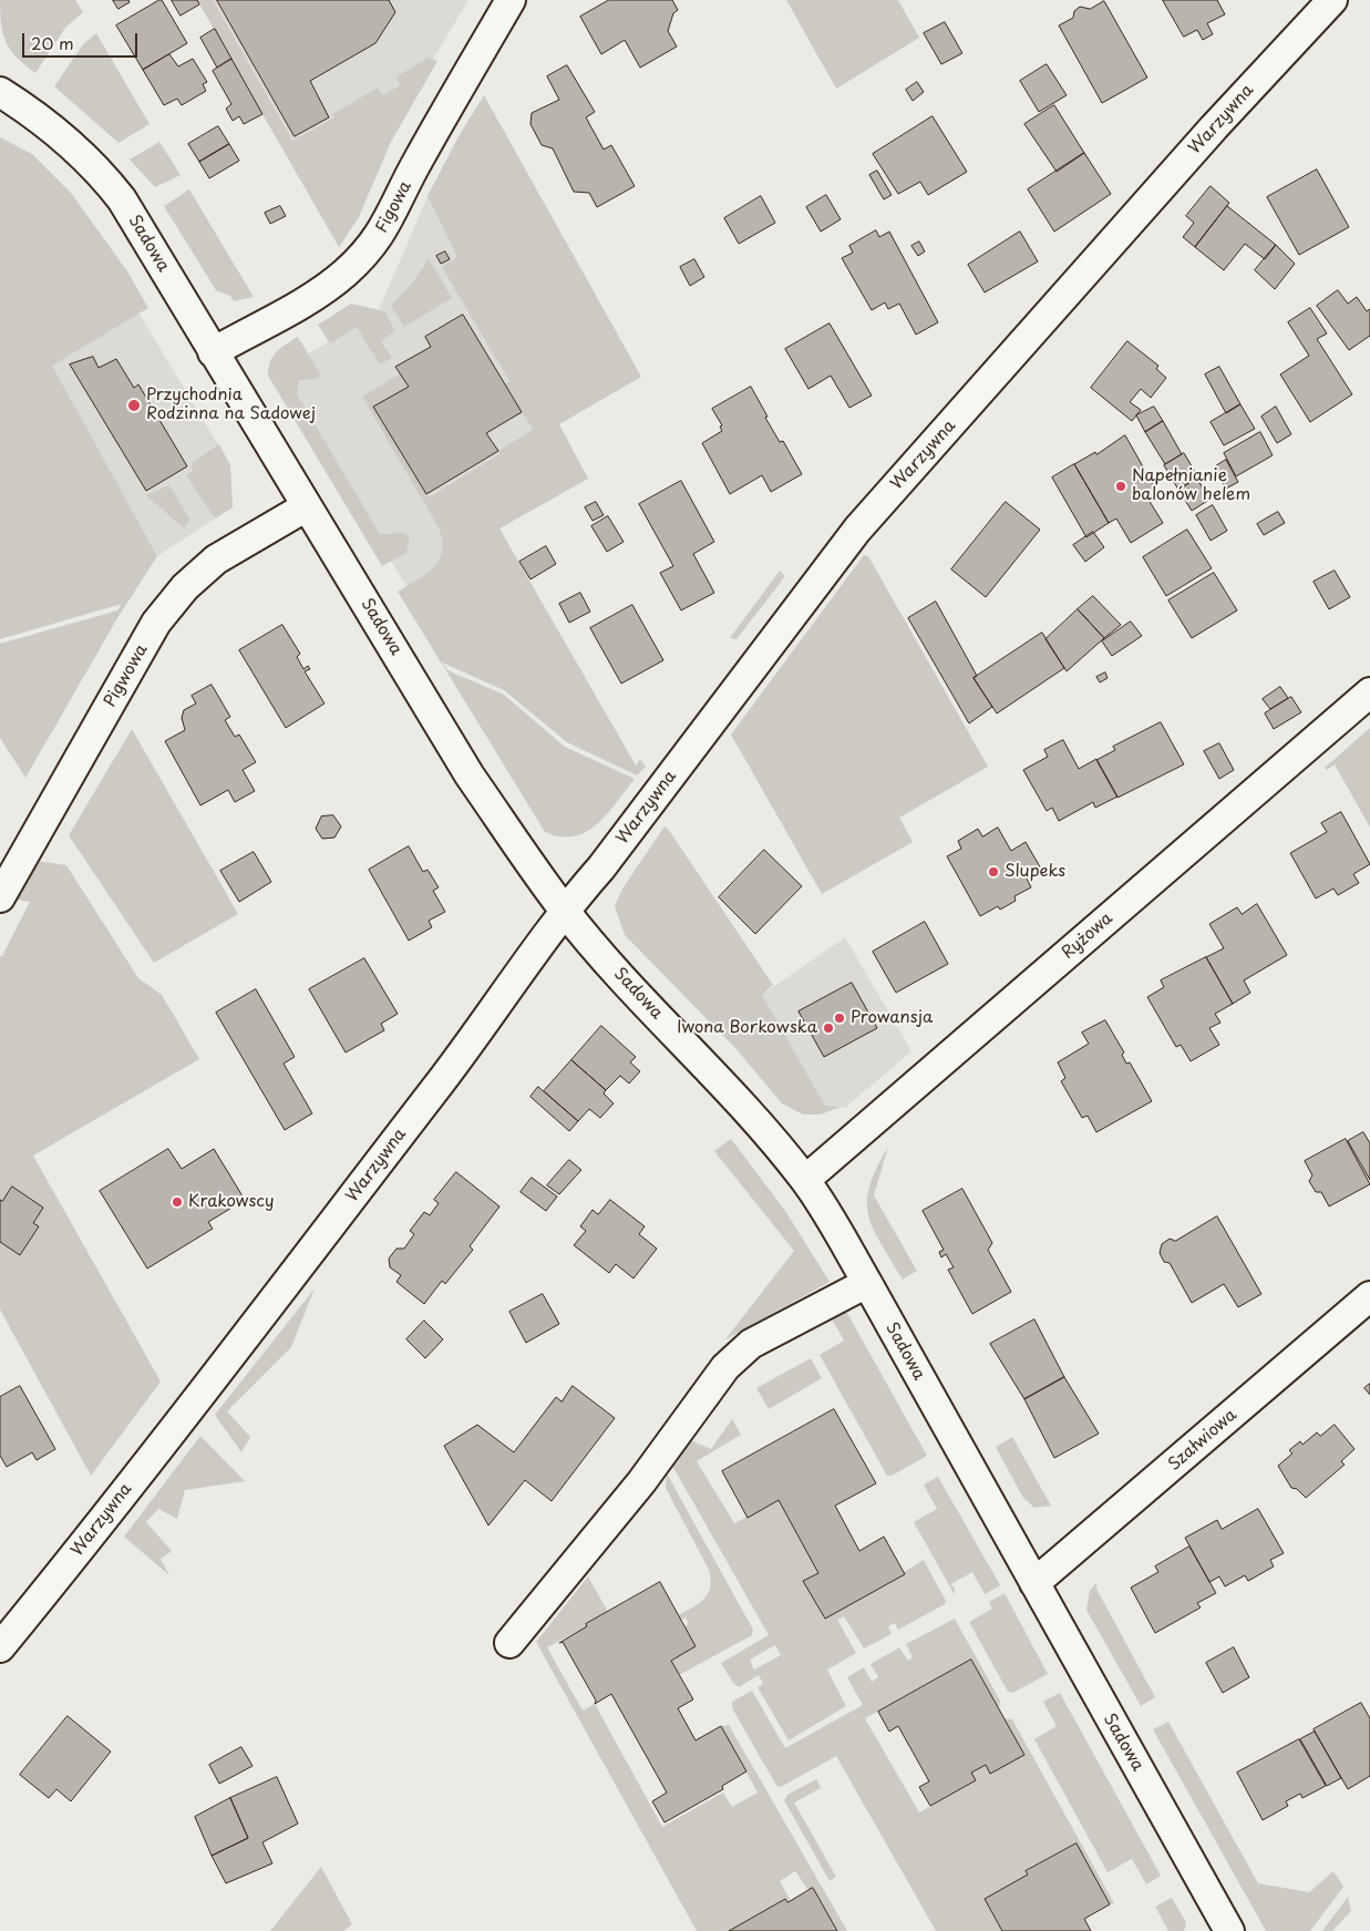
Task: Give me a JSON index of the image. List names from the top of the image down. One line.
{"streets":{"street":["Warzywna","Figowa","Sadowa","Pigwowa","Ryżowa","Szałwiowa"]},"crossings":[["Warzywna","Sadowa"],["Figowa","Sadowa"],["Sadowa","Pigwowa"],["Sadowa","Ryżowa"],["Sadowa","Szałwiowa"]],"places":["Przychodnia Rodzinna na Sadowej","Napełnianie balonów helem","Slupeks","Prowansja","Iwona Borkowska","Krakowscy"],"scale_bar":"20 m"}
